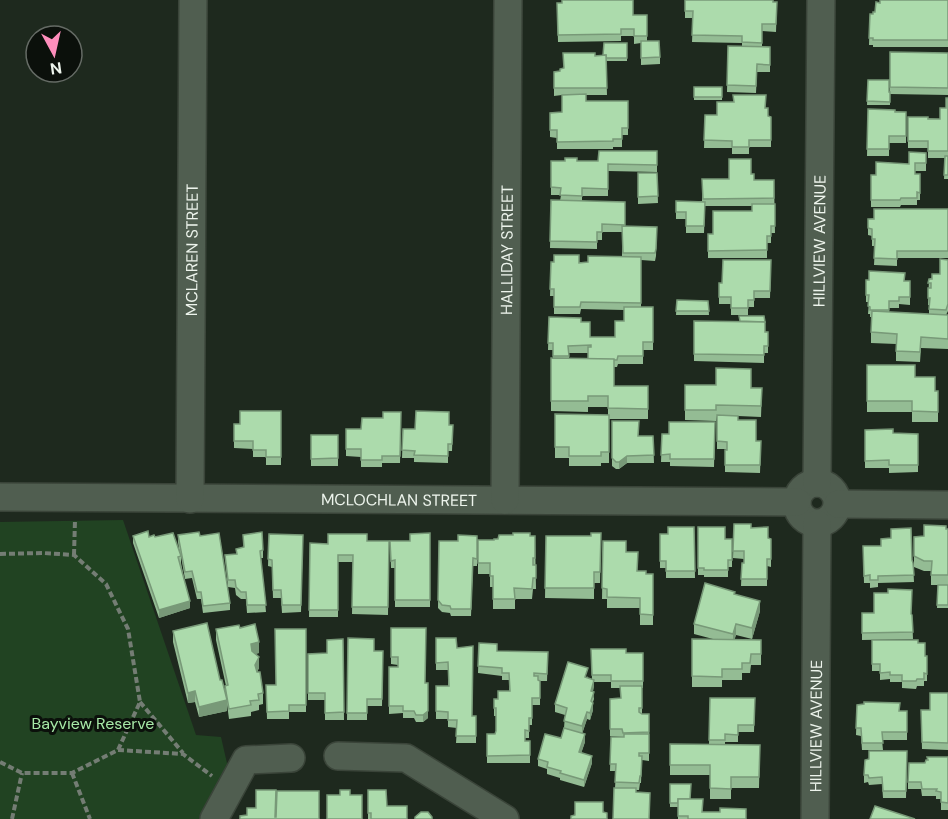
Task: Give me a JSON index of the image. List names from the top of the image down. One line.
{"streets":{"street":["HILLVIEW AVENUE","MCLAREN STREET","HALLIDAY STREET","MCLOCHLAN STREET"]},"crossings":[["HILLVIEW AVENUE","MCLOCHLAN STREET"],["MCLAREN STREET","MCLOCHLAN STREET"],["HALLIDAY STREET","MCLOCHLAN STREET"]],"parks":["Bayview Reserve"],"north":"bottom"}
